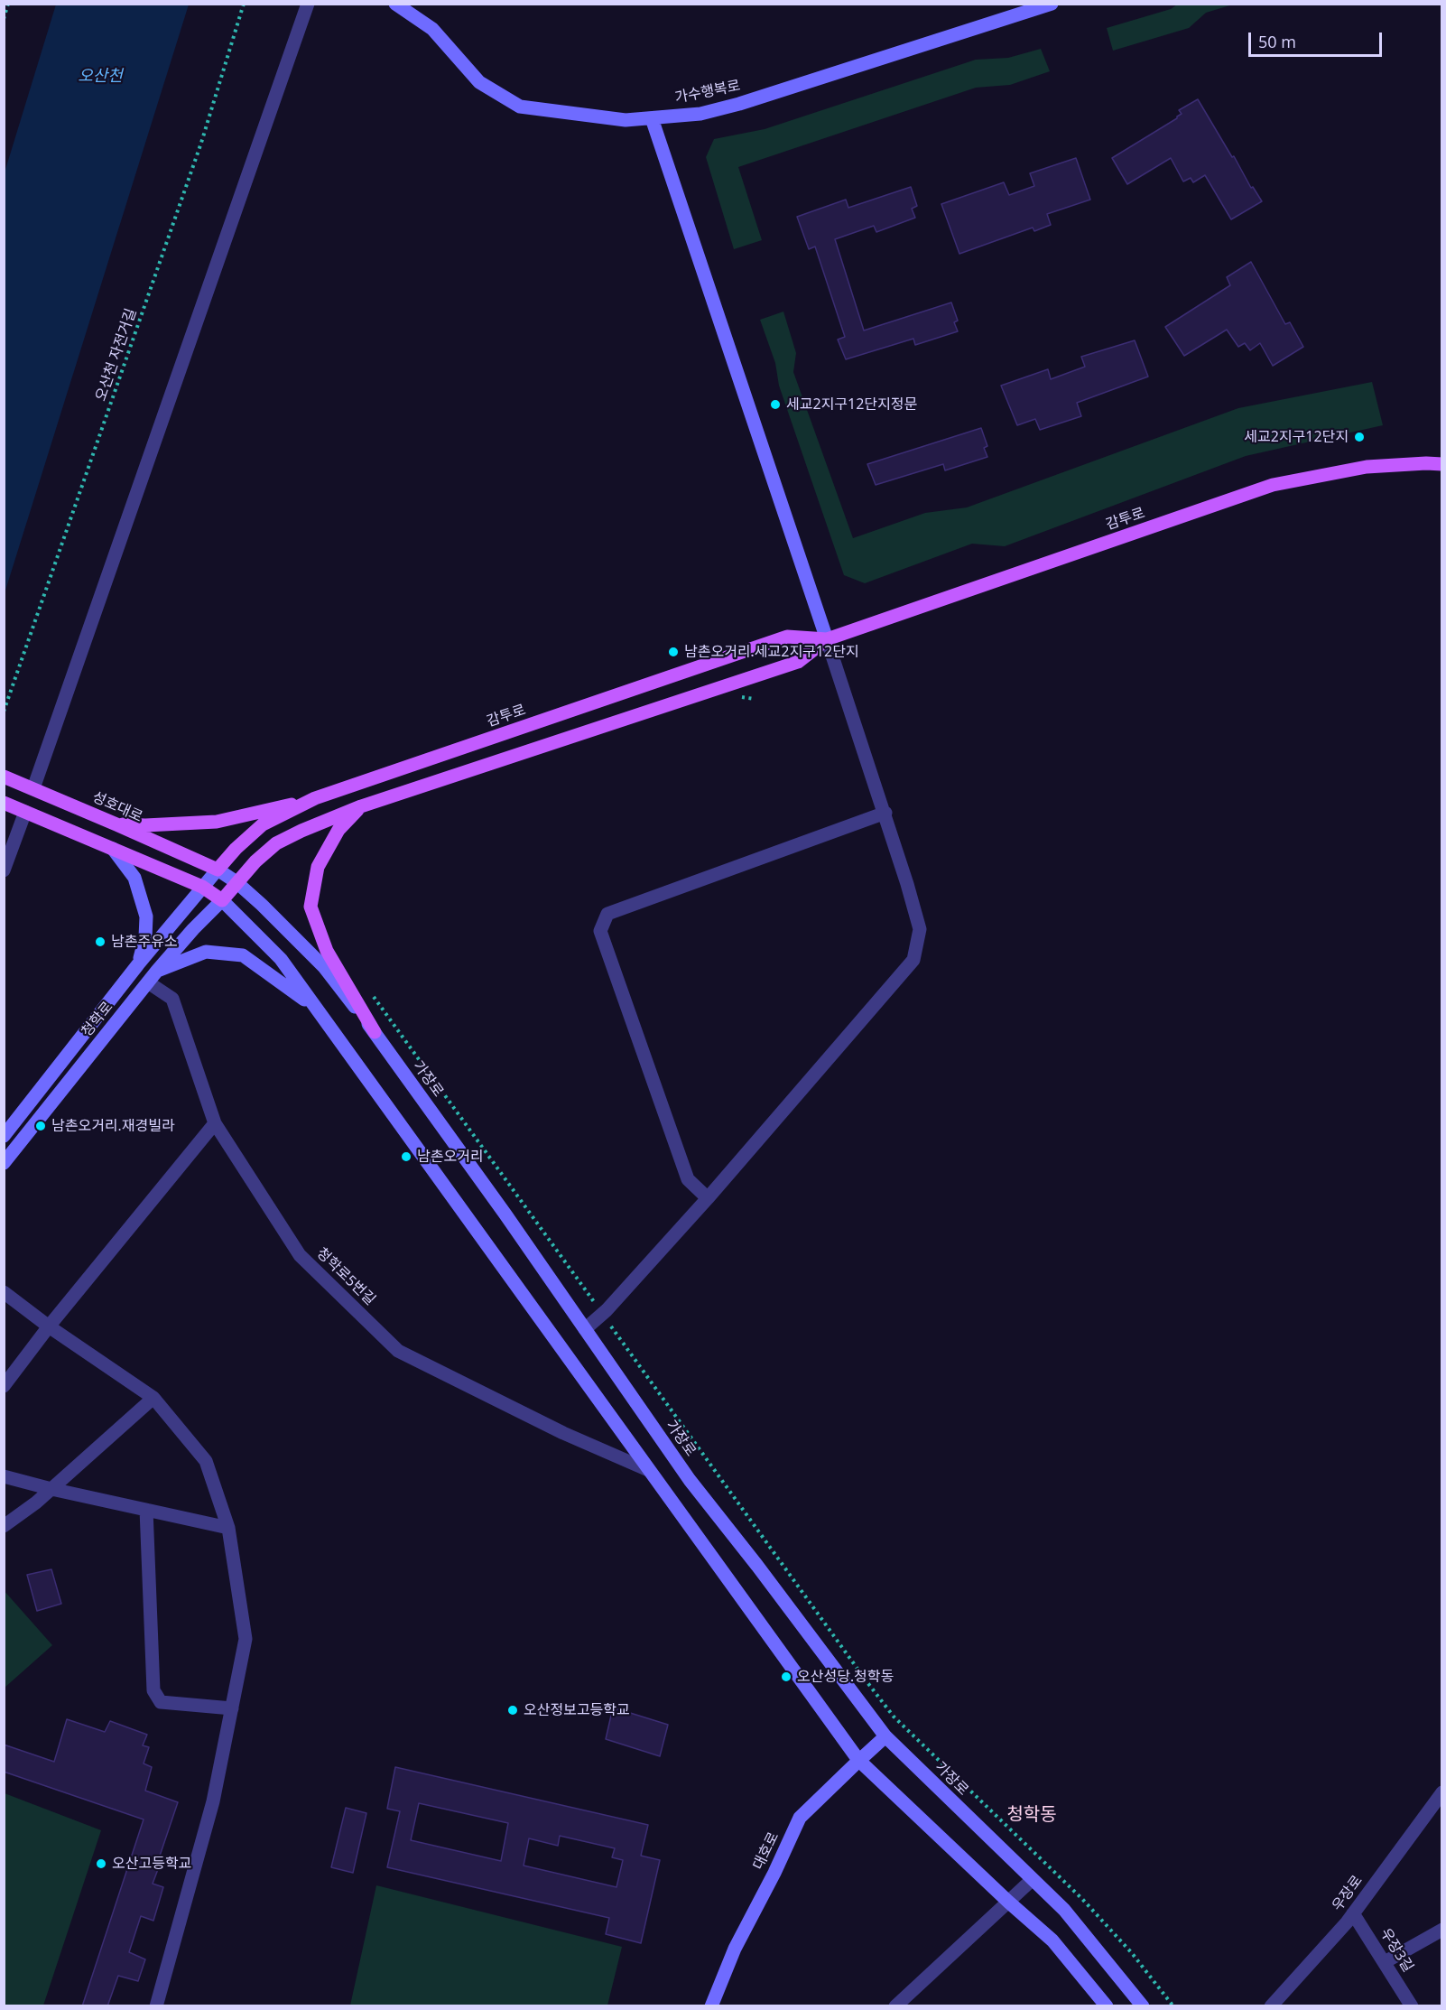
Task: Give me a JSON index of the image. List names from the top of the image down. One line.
{"streets":{"main road":["가수행복로","감투로","성호대로","청학로","가장로","대호로"],"street":["청학로5번길","우장로","우장3길"],"path":["오산천 자전거길"]},"crossings":[["감투로","성호대로"],["감투로","청학로"],["감투로","가장로"],["성호대로","청학로"],["성호대로","가장로"],["청학로","가장로"],["청학로","청학로5번길"],["가장로","대호로"],["우장로","우장3길"]],"districts":["청학동"],"water":["오산천"],"places":["세교2지구12단지정문","세교2지구12단지","남촌오거리.세교2지구12단지","남촌주유소","남촌오거리.재경빌라","남촌오거리","오산성당.청학동","오산정보고등학교","오산고등학교"],"scale_bar":"50 m"}
